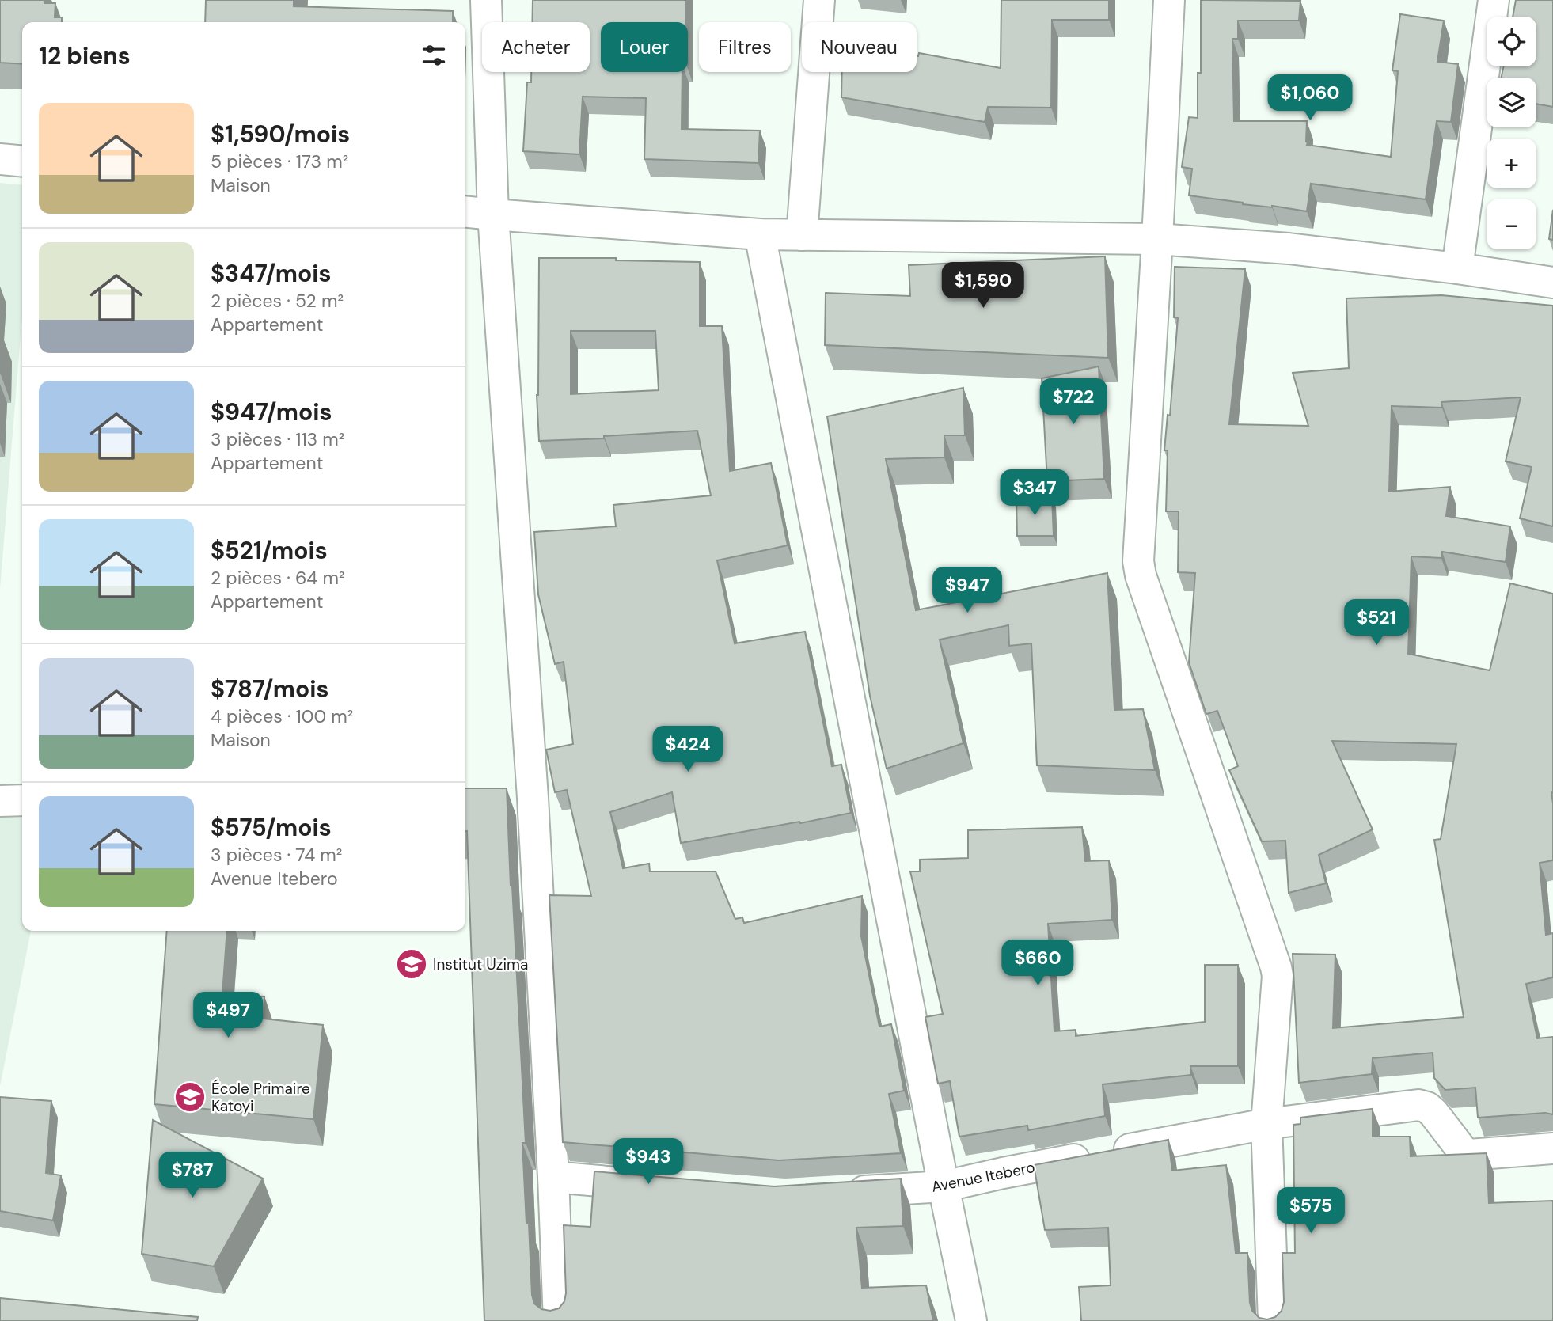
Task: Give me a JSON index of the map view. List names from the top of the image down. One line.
{"streets":{"street":["Avenue Itebero"]},"places":{"school or university":["Institut Uzima","École Primaire Katoyi"]},"page":{"map_buttons":["+","−"],"chip":["Acheter","Louer","Filtres","Nouveau"],"heading":"12 biens","price":["$1,060","$1,590","$722","$347","$947","$521","$424","$660","$497","$943","$787","$575"],"list":[{"name":"$1,590/mois","note":"5 pièces · 173 m² · Maison"},{"name":"$347/mois","note":"2 pièces · 52 m² · Appartement"},{"name":"$947/mois","note":"3 pièces · 113 m² · Appartement"},{"name":"$521/mois","note":"2 pièces · 64 m² · Appartement"},{"name":"$787/mois","note":"4 pièces · 100 m² · Maison"},{"name":"$575/mois","note":"3 pièces · 74 m² · Avenue Itebero"}]}}
